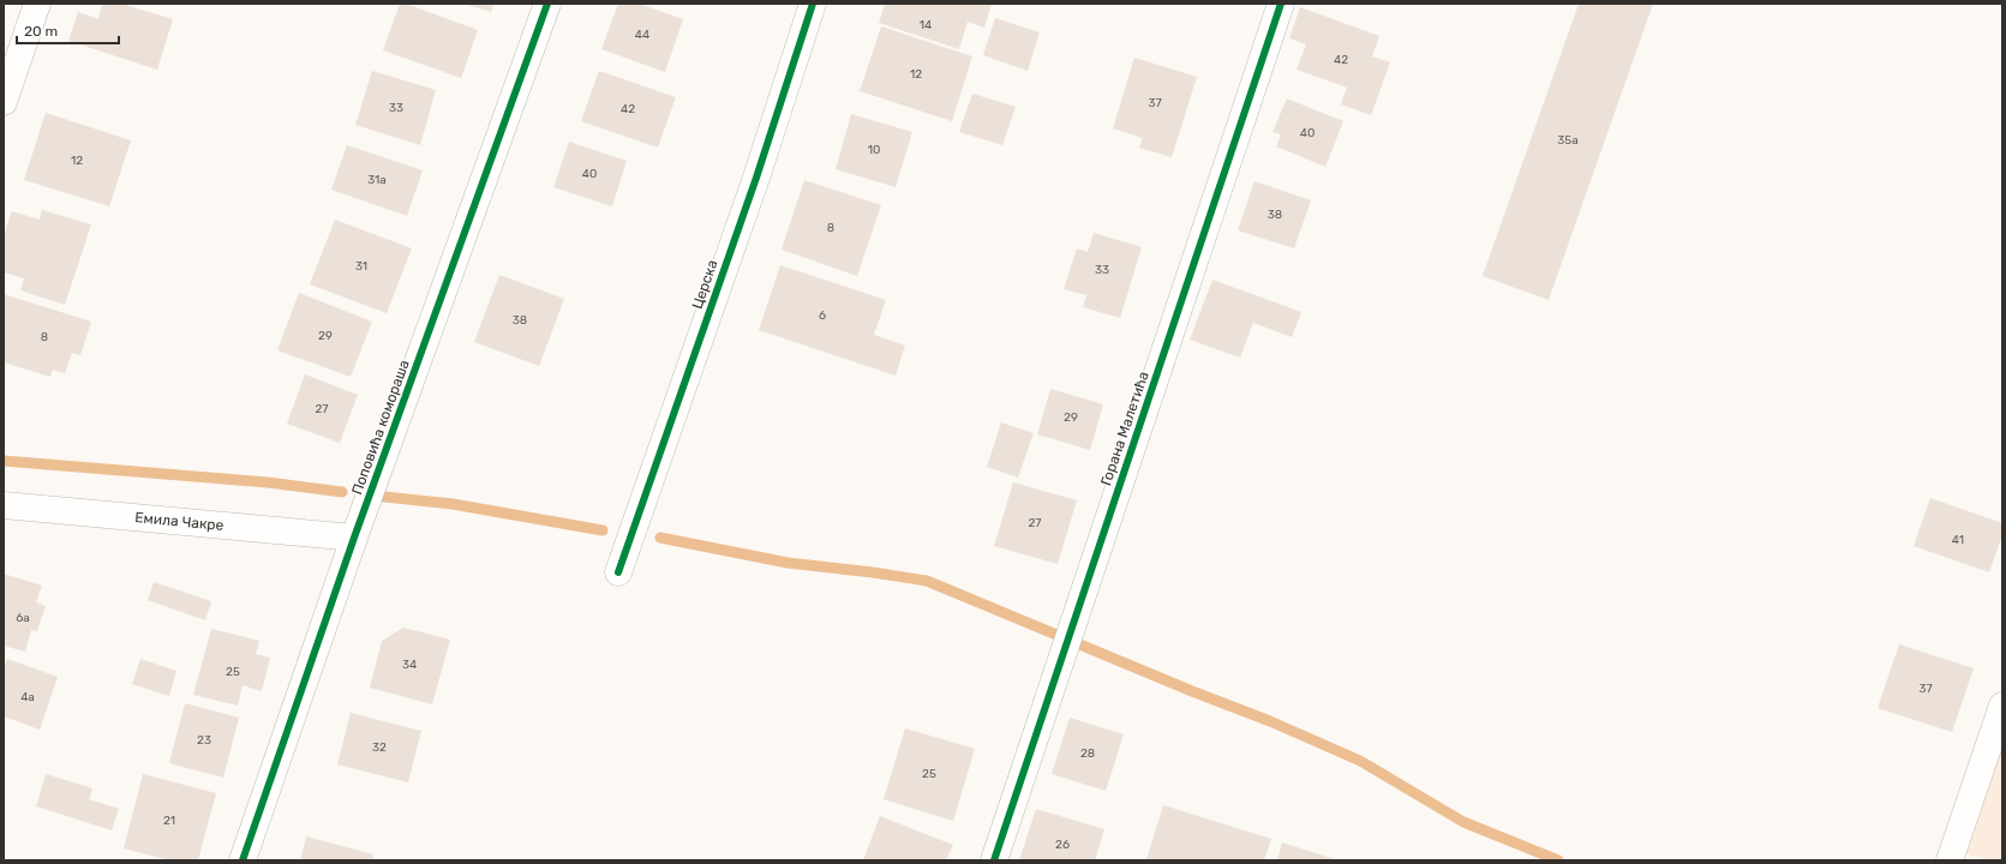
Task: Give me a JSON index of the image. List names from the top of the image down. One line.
{"streets":{"street":["Церска","Поповића комораша","Горана Малетића","Емила Чакре"]},"crossings":[["Поповића комораша","Емила Чакре"]],"house_numbers":["14","44","42","12","37","33","42","40","35a","10","12","40","31a","38","8","31","33","6","38","29","8","27","29","27","41","6a","34","25","37","4a","23","32","28","25","21","26"],"scale_bar":"20 m"}
